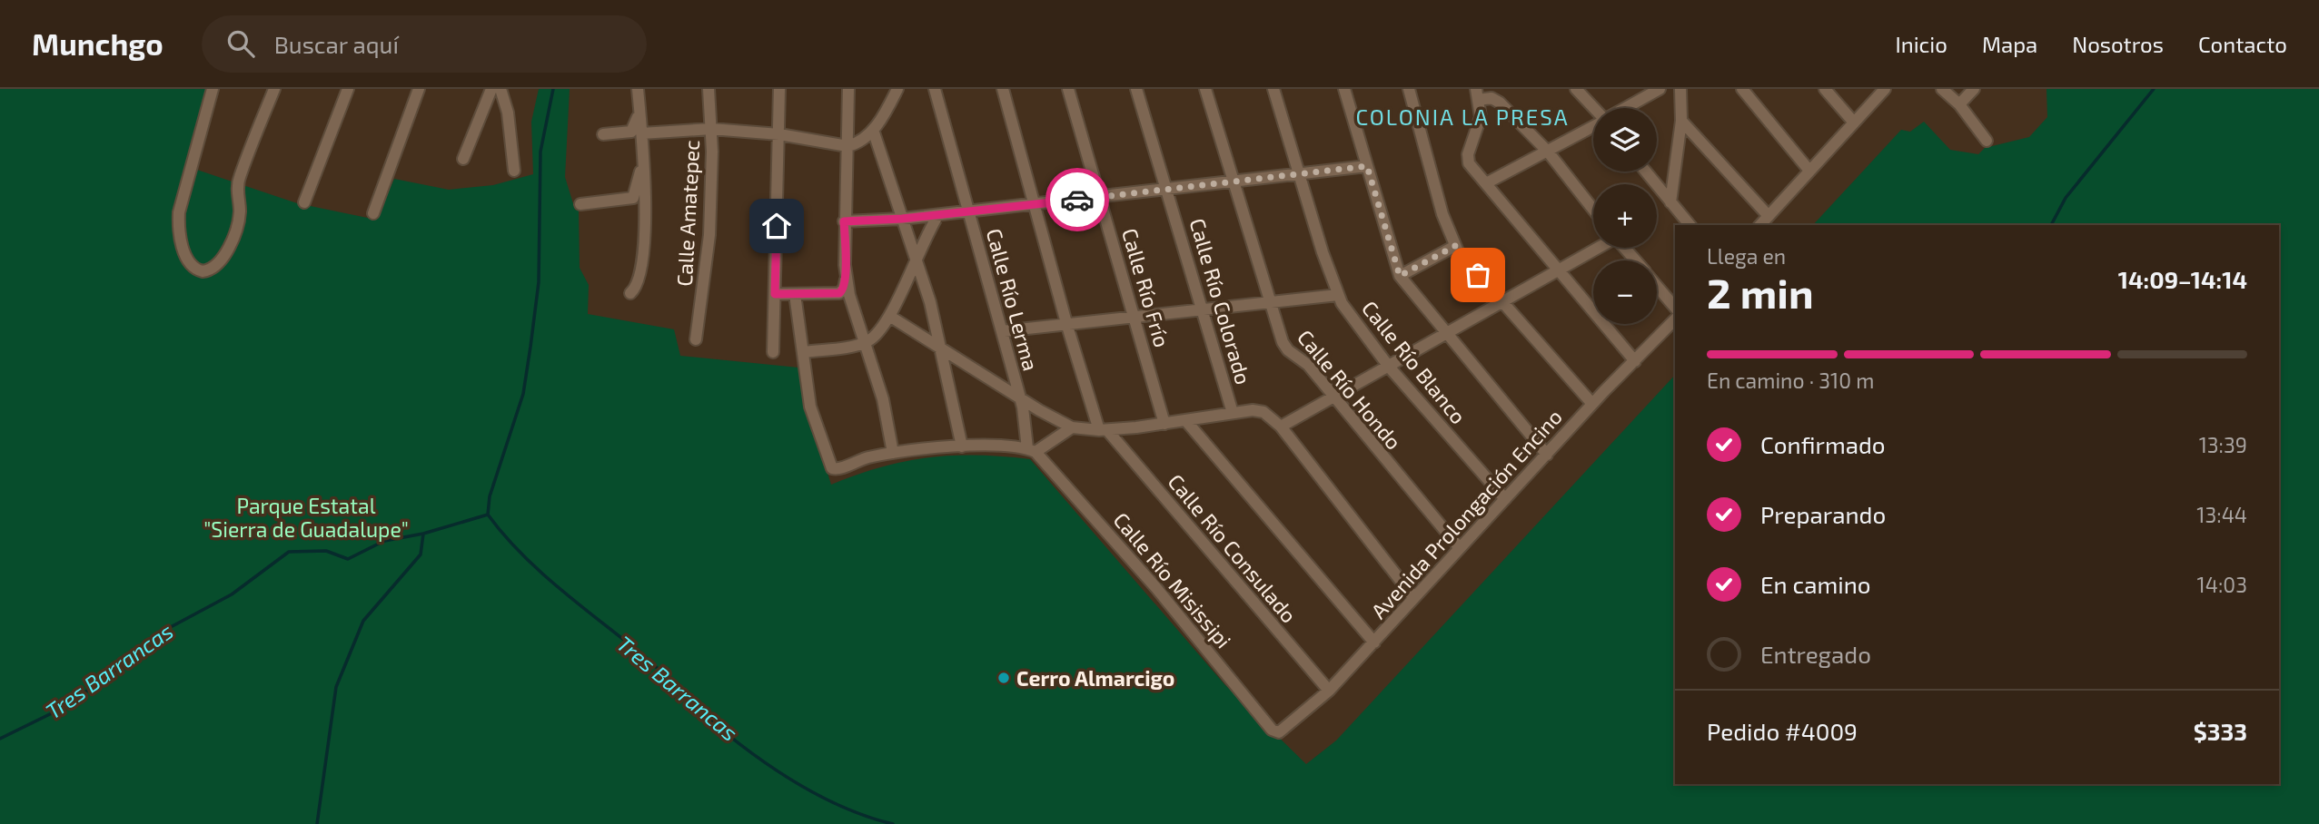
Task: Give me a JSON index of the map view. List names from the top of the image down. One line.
{"streets":{"street":["Calle Amatepec","Calle Río Frío","Calle Río Lerma","Calle Río Colorado","Calle Río Blanco","Calle Río Hondo","Avenida Prolongación Encino","Calle Río Consulado","Calle Río Misissipi"]},"crossings":[["Calle Río Lerma","Calle Río Misissipi"],["Calle Río Colorado","Avenida Prolongación Encino"],["Calle Río Blanco","Avenida Prolongación Encino"],["Calle Río Hondo","Avenida Prolongación Encino"],["Avenida Prolongación Encino","Calle Río Consulado"],["Avenida Prolongación Encino","Calle Río Misissipi"]],"districts":["COLONIA LA PRESA"],"water":["Tres Barrancas"],"parks":["Parque Estatal \"Sierra de Guadalupe\""],"places":["Cerro Almarcigo"],"page":{"header":"Munchgo","search":"Buscar aquí","nav":["Inicio","Mapa","Nosotros","Contacto"],"map_buttons":["+","−"],"heading":["2 min","Llega en","14:09–14:14"],"panel":["Pedido #4009","$333"],"bar":"En camino · 310 m","list":[["Confirmado","13:39"],["Preparando","13:44"],["En camino","14:03"],"Entregado"]}}
